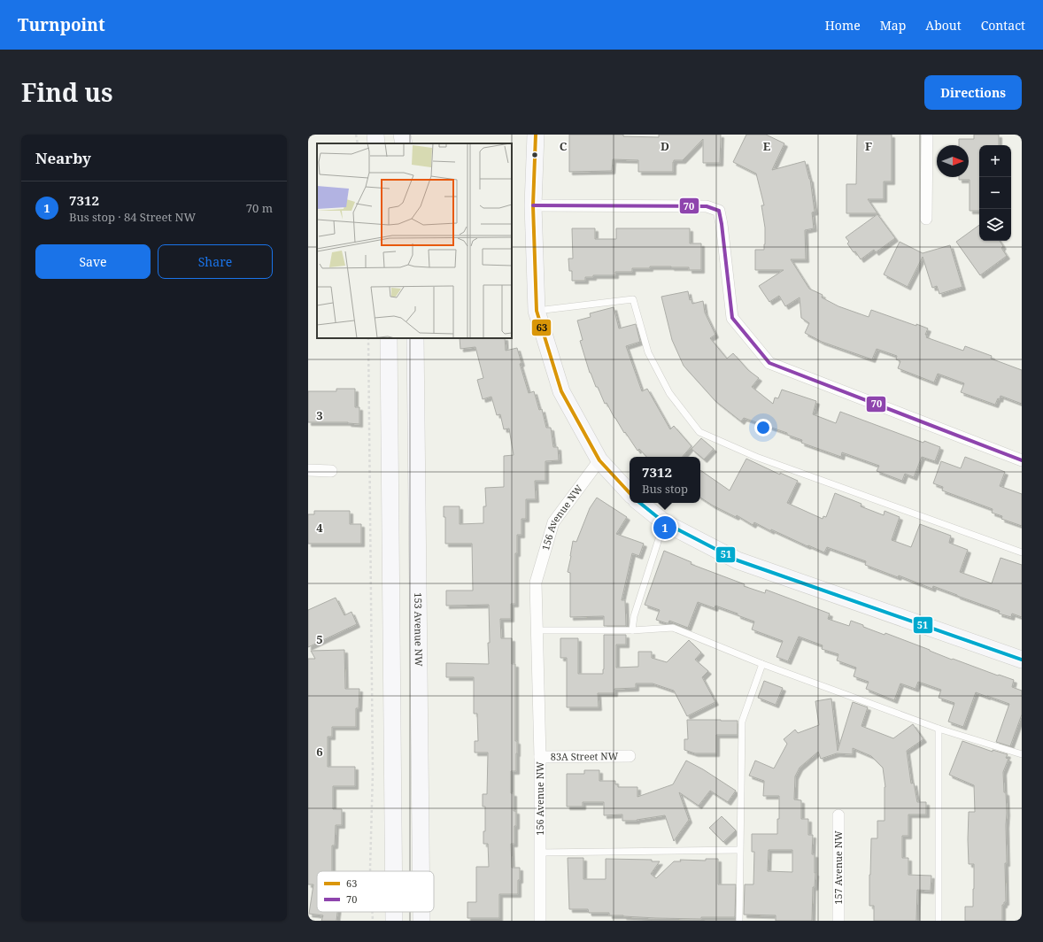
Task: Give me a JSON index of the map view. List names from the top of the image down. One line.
{"streets":{"main road":["153 Avenue NW"],"street":["156 Avenue NW","83A Street NW","157 Avenue NW"]},"crossings":[["156 Avenue NW","83A Street NW"]],"lines":["transit line 63","transit line 70","transit line 51"],"legend":["63","70"],"north":"right","page":{"header":"Turnpoint","nav":["Home","Map","About","Contact"],"title":"Find us","buttons":["Directions",["Save","Share"]],"heading":"Nearby","map_buttons":["+","−"],"list":[{"mark":"1","name":"7312","note":"Bus stop · 84 Street NW","value":"70 m"}],"popup":["7312","Bus stop"],"pins":"1"},"grid":{"columns":["C","D","E","F"],"rows":["3","4","5","6"]}}
